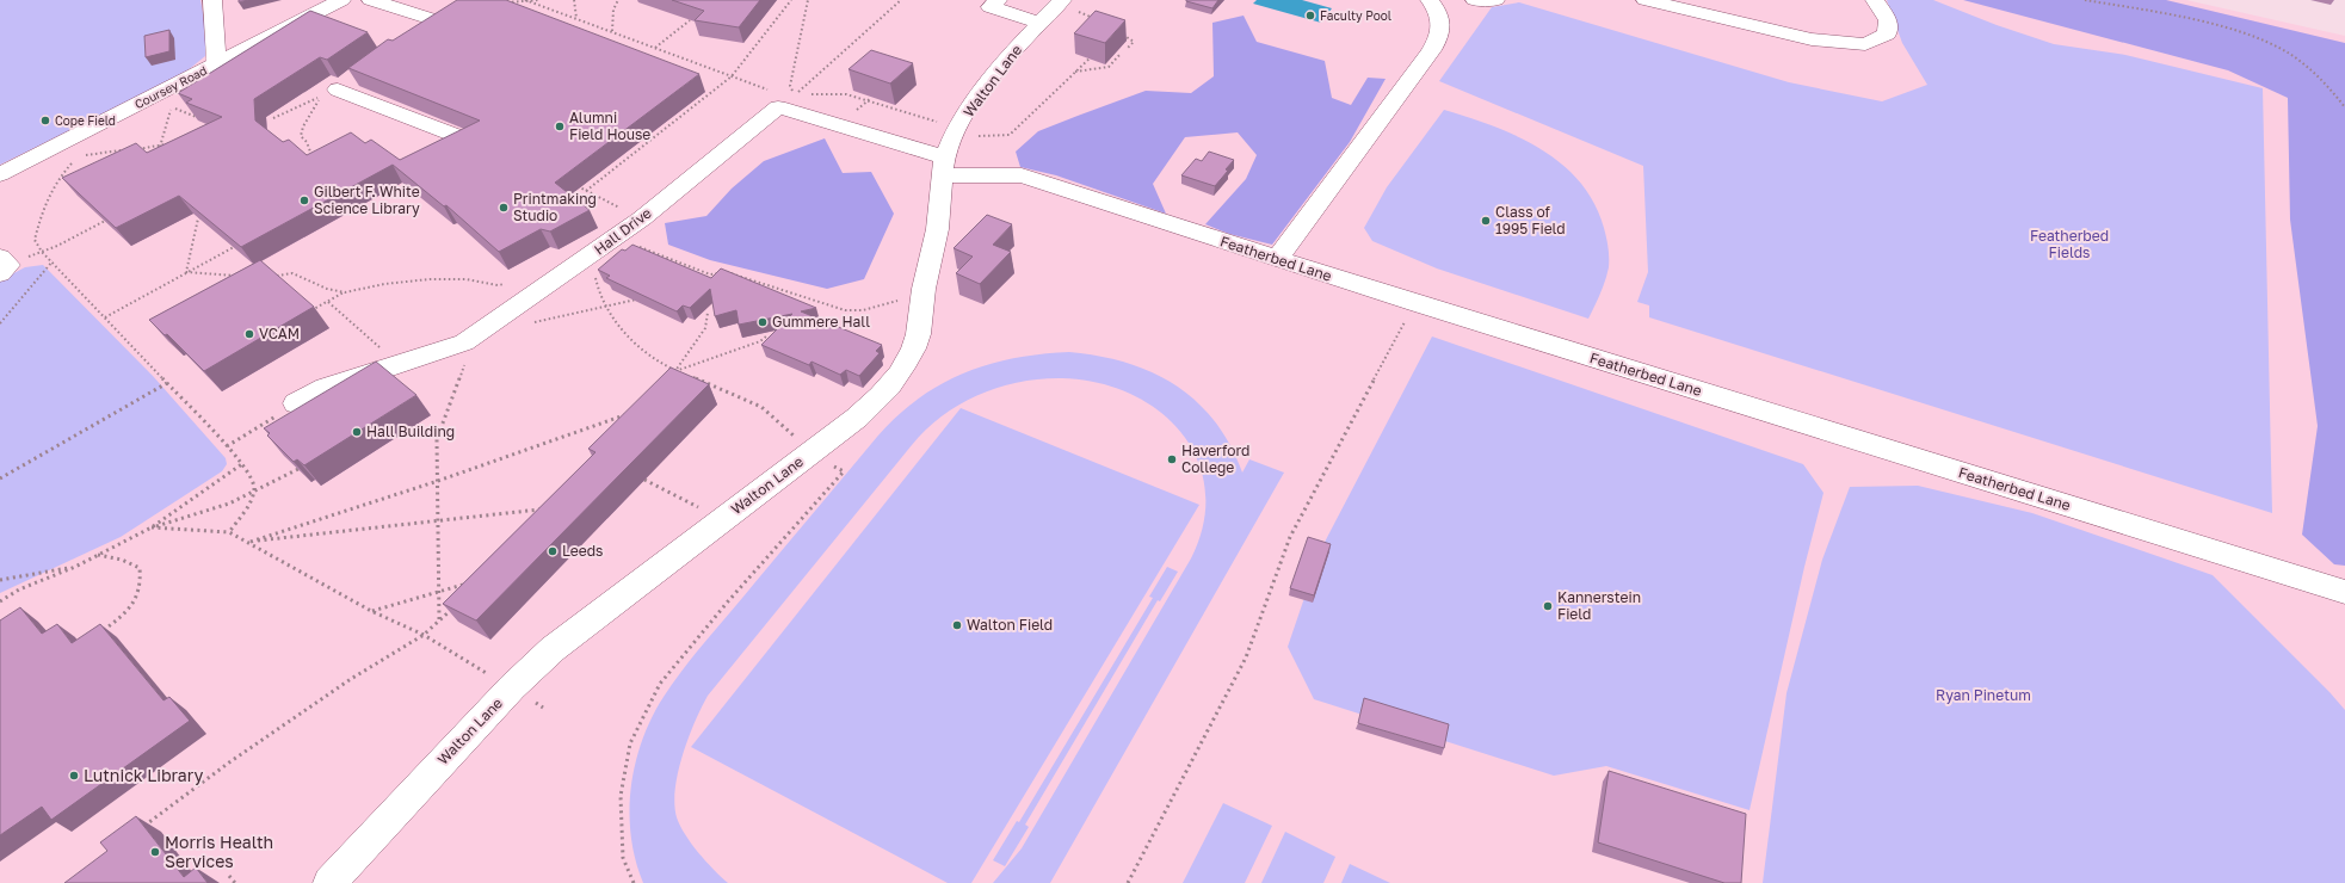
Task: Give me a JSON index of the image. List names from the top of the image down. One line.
{"streets":{"street":["Walton Lane","Coursey Road","Hall Drive","Featherbed Lane"]},"crossings":[["Walton Lane","Hall Drive"],["Walton Lane","Featherbed Lane"],["Hall Drive","Featherbed Lane"]],"parks":["Featherbed Fields","Ryan Pinetum"],"places":["Faculty Pool","Cope Field","Alumni Field House","Gilbert F. White Science Library","Printmaking Studio","Class of 1995 Field","Gummere Hall","VCAM","Hall Building","Haverford College","Leeds","Kannerstein Field","Walton Field","Lutnick Library","Morris Health Services"]}
